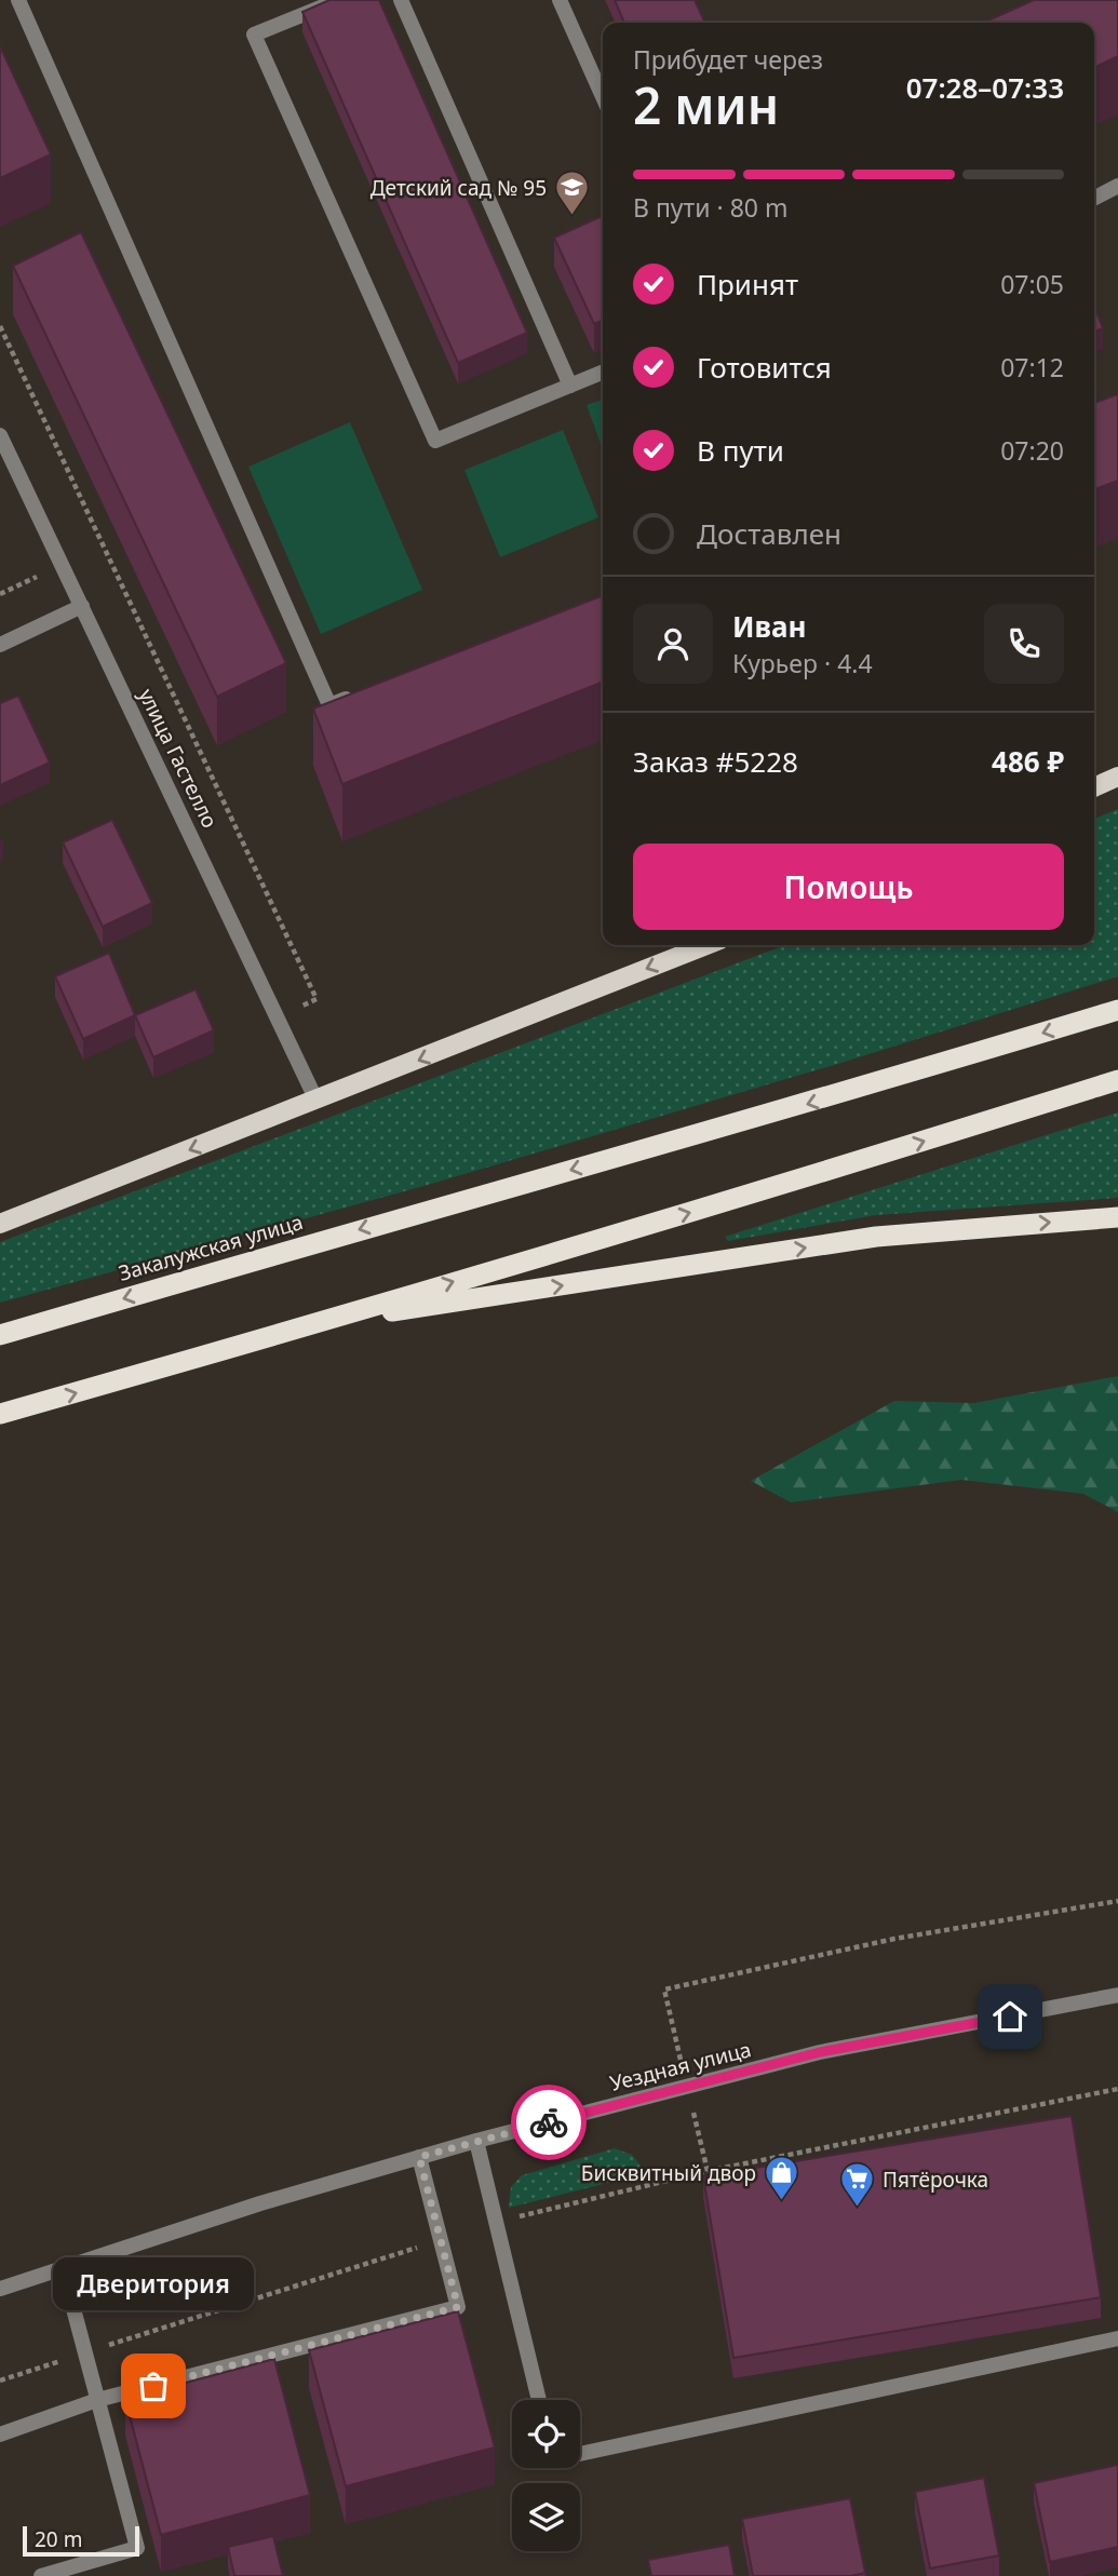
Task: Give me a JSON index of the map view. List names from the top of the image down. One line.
{"streets":{"highway":["Закалужская улица"],"street":["улица Гастелло","Уездная улица"]},"places":{"school or university":["Детский сад № 95"],"shop":["Бисквитный двор"],"supermarket":["Пятёрочка"],"other":["Дверитория"]},"scale_bar":"20 m","page":{"heading":["2 мин","Прибудет через","07:28–07:33"],"panel":["Иван","Курьер · 4.4","Заказ #5228","486 ₽"],"bar":"В пути · 80 m","list":[["Принят","07:05"],["Готовится","07:12"],["В пути","07:20"],"Доставлен"],"buttons":"Помощь","bubble":"Дверитория","scale":"20 m"}}
